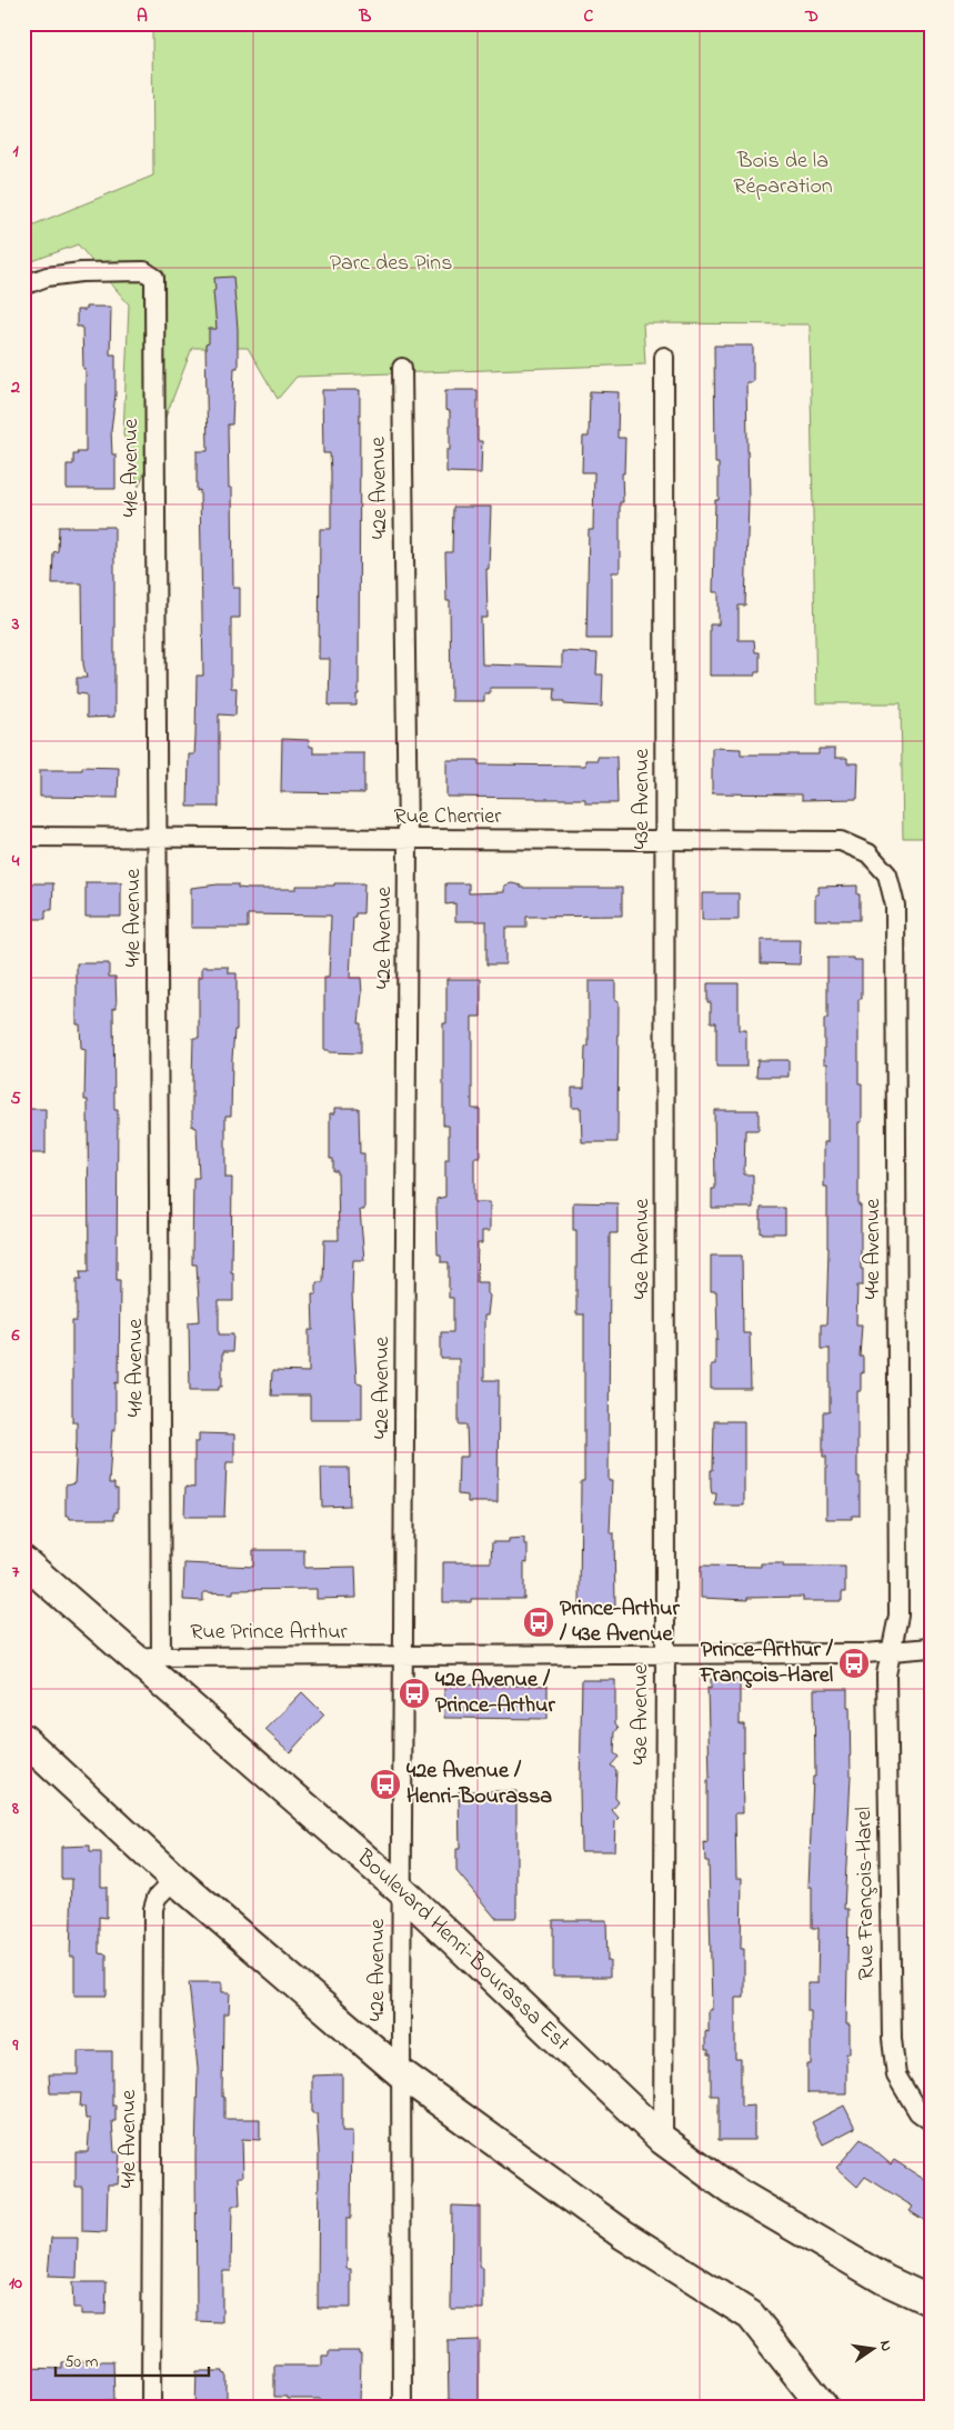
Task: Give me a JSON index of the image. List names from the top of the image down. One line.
{"streets":{"main road":["Boulevard Henri-Bourassa Est"],"street":["41e Avenue","42e Avenue","43e Avenue","Rue Cherrier","44e Avenue","Rue Prince Arthur","Rue François-Harel"]},"crossings":[["41e Avenue","Rue Cherrier"],["41e Avenue","Rue Prince Arthur"],["42e Avenue","Rue Cherrier"],["42e Avenue","Rue Prince Arthur"],["42e Avenue","Boulevard Henri-Bourassa Est"],["43e Avenue","Rue Cherrier"],["43e Avenue","Rue Prince Arthur"],["43e Avenue","Boulevard Henri-Bourassa Est"],["Rue Cherrier","44e Avenue"],["44e Avenue","Rue Prince Arthur"],["44e Avenue","Rue François-Harel"],["Rue Prince Arthur","Rue François-Harel"],["Rue Prince Arthur","Boulevard Henri-Bourassa Est"]],"parks":["Bois de la Réparation","Parc des Pins"],"places":{"bus stop":["Prince-Arthur / 43e Avenue","Prince-Arthur / François-Harel","42e Avenue / Prince-Arthur","42e Avenue / Henri-Bourassa"]},"scale_bar":"50 m","north":"right","grid":{"columns":["A","B","C","D"],"rows":["1","2","3","4","5","6","7","8","9","10"]}}
